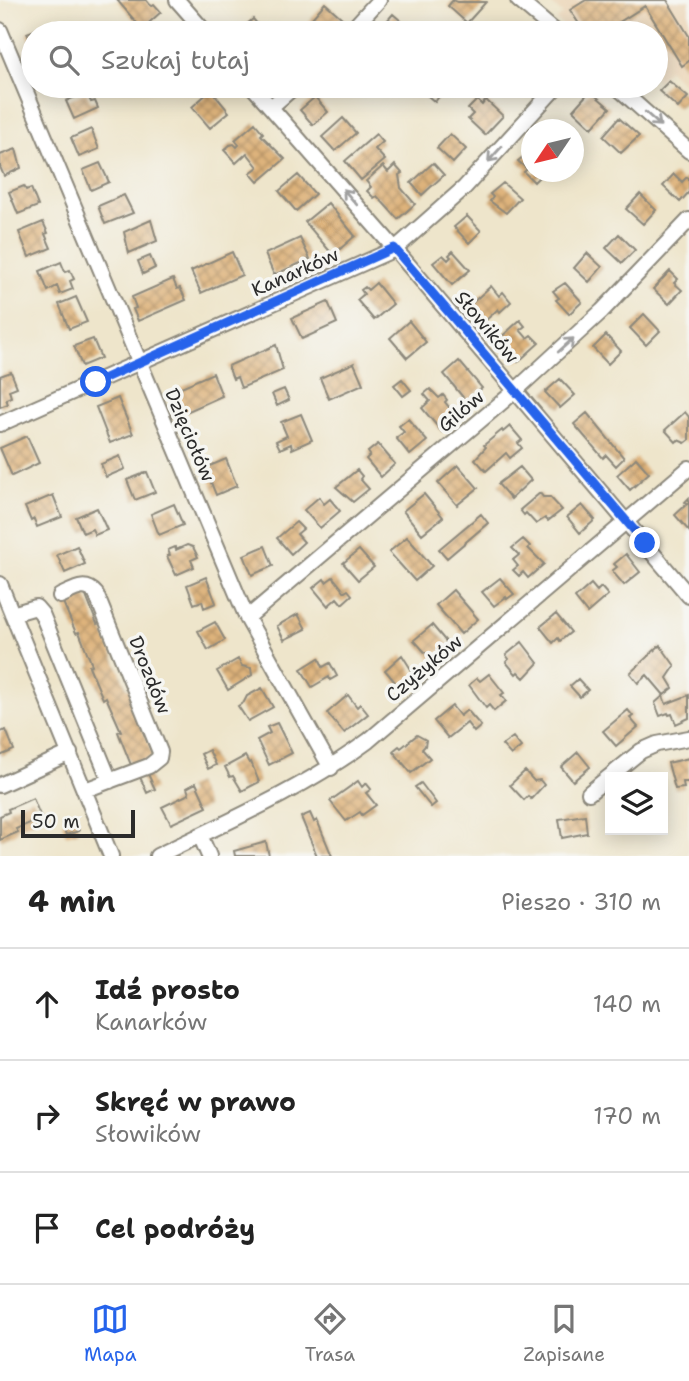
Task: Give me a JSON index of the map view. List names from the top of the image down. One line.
{"streets":{"street":["Kanarków","Słowików","Gilów","Dzięciołów","Czyżyków","Drozdów"]},"crossings":[["Kanarków","Słowików"],["Kanarków","Dzięciołów"],["Słowików","Gilów"],["Słowików","Czyżyków"],["Gilów","Dzięciołów"],["Dzięciołów","Czyżyków"]],"one_way":["Gilów"],"scale_bar":"50 m","north":"bottom left","page":{"search":"Szukaj tutaj","scale":"50 m","heading":["4 min","Pieszo · 310 m"],"list":[["Idź prosto","Kanarków","140 m"],["Skręć w prawo","Słowików","170 m"],"Cel podróży"],"nav":["Mapa","Trasa","Zapisane"]}}
